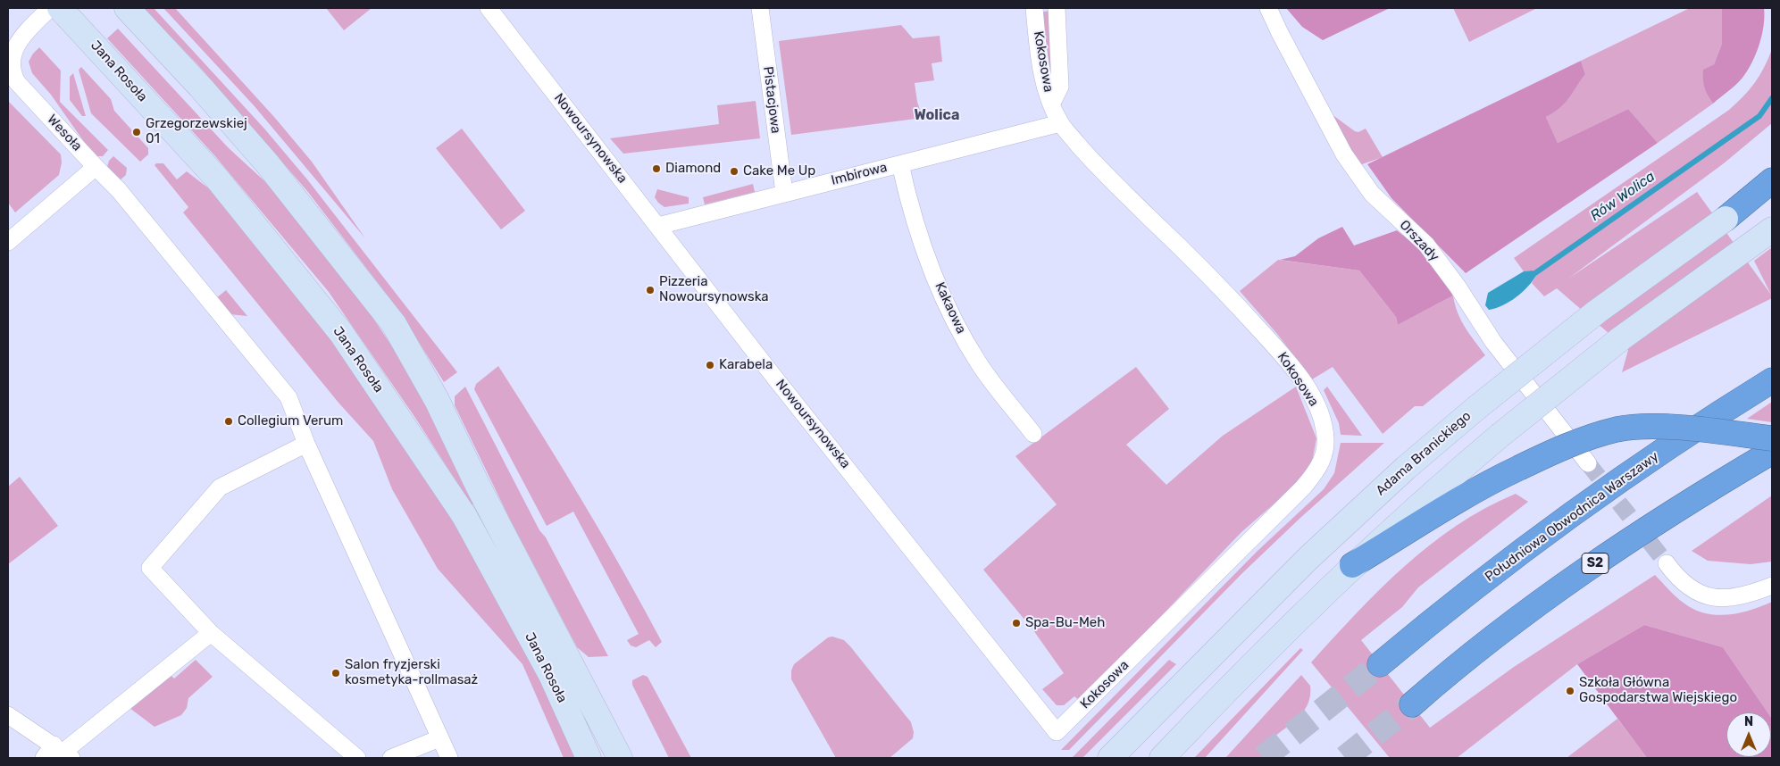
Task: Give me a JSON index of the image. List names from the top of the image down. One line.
{"streets":{"highway":["Południowa Obwodnica Warszawy","S2"],"main road":["Jana Rosoła","Adama Branickiego"],"street":["Kokosowa","Pistacjowa","Wesoła","Nowoursynowska","Imbirowa","Orszady","Kakaowa"]},"crossings":[["Kokosowa","Nowoursynowska"],["Kokosowa","Imbirowa"],["Pistacjowa","Imbirowa"],["Nowoursynowska","Imbirowa"],["Imbirowa","Kakaowa"]],"districts":["Wolica"],"water":["Rów Wolica"],"places":["Grzegorzewskiej 01","Diamond","Cake Me Up","Pizzeria Nowoursynowska","Karabela","Collegium Verum","Spa-Bu-Meh","Salon fryzjerski kosmetyka-rollmasaż","Szkoła Główna Gospodarstwa Wiejskiego"],"north":"top"}
